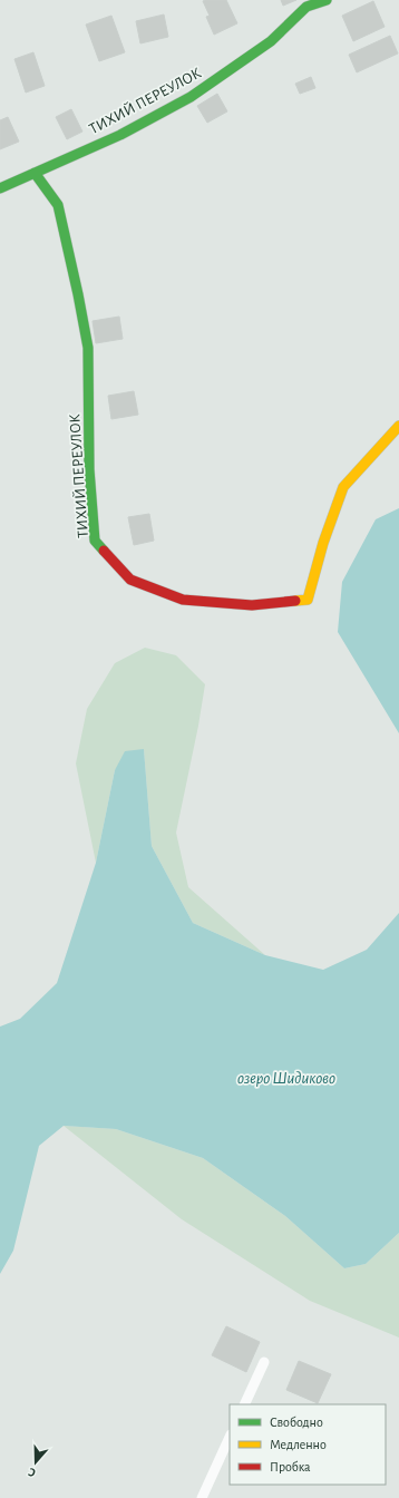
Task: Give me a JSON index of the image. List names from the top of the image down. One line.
{"streets":{"street":["ТИХИЙ ПЕРЕУЛОК"]},"water":["озеро Шидиково"],"legend":["Свободно","Медленно","Пробка"],"north":"bottom"}
